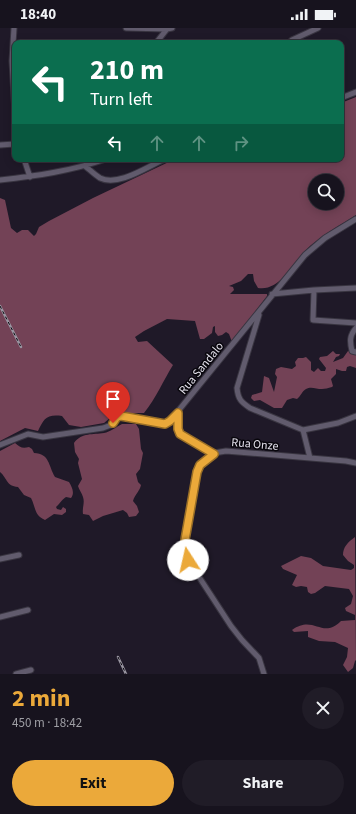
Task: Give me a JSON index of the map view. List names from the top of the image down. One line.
{"streets":{"street":["Rua Sandalo","Rua Onze"]},"page":{"status":"18:40","turn":["210 m","Turn left"],"heading":["2 min","450 m · 18:42"],"buttons":["Exit","Share"]}}
